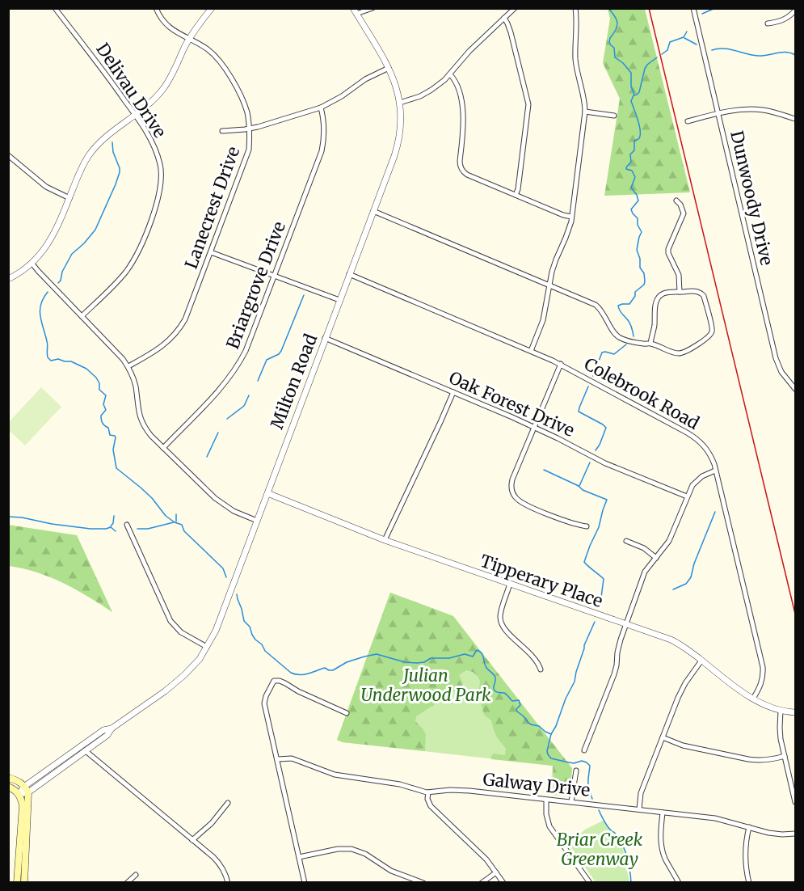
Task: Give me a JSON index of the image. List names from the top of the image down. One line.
{"streets":{"street":["Delivau Drive","Dunwoody Drive","Lanecrest Drive","Briargrove Drive","Milton Road","Colebrook Road","Oak Forest Drive","Tipperary Place","Galway Drive"]},"crossings":[["Milton Road","Colebrook Road"],["Milton Road","Oak Forest Drive"],["Milton Road","Tipperary Place"],["Colebrook Road","Tipperary Place"]],"parks":["Julian Underwood Park","Briar Creek Greenway"]}
